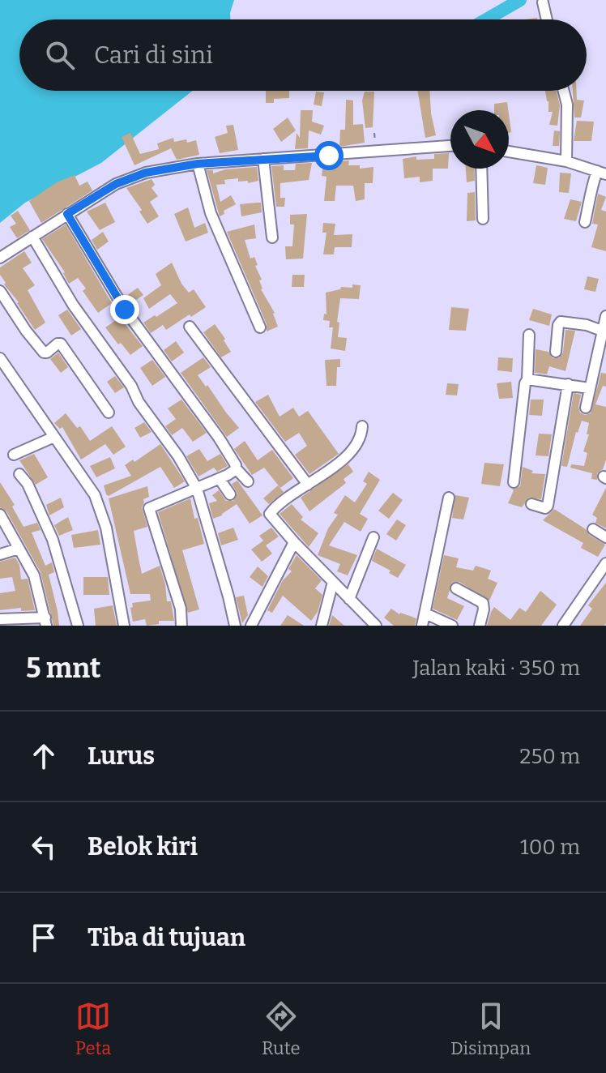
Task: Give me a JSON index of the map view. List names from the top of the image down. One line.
{"north":"bottom right","page":{"search":"Cari di sini","heading":["5 mnt","Jalan kaki · 350 m"],"list":[["Lurus","250 m"],["Belok kiri","100 m"],"Tiba di tujuan"],"nav":["Peta","Rute","Disimpan"]}}
